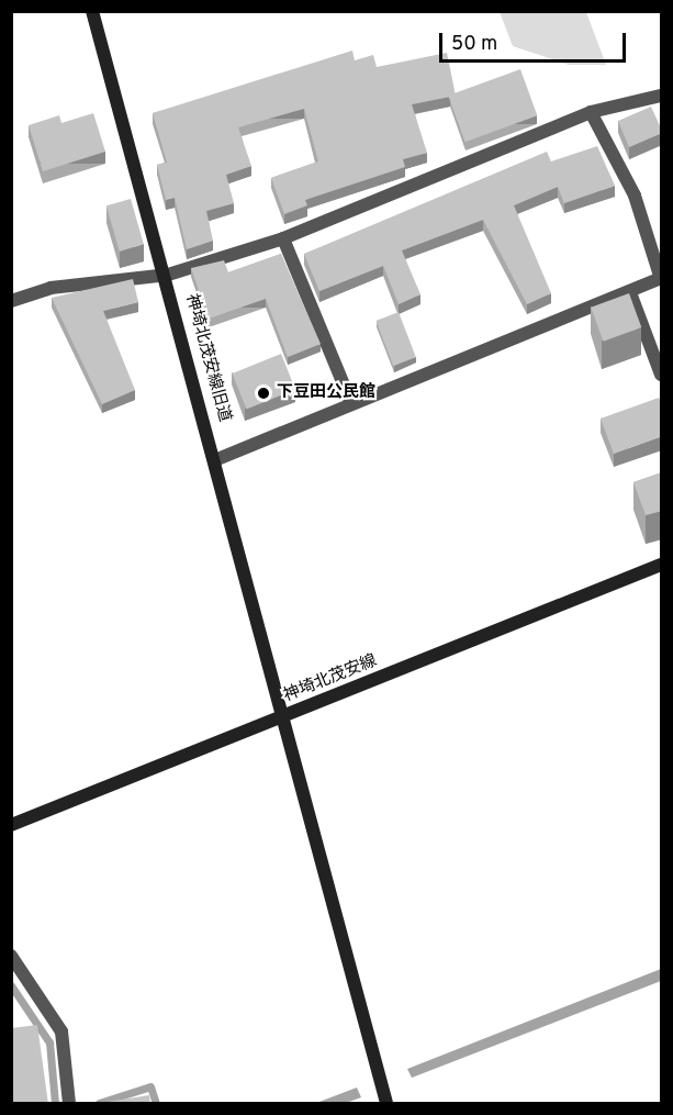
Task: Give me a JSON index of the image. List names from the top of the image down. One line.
{"streets":{"street":["神埼北茂安線旧道","神埼北茂安線"]},"crossings":[["神埼北茂安線旧道","神埼北茂安線"]],"places":["下豆田公民館"],"scale_bar":"50 m"}
